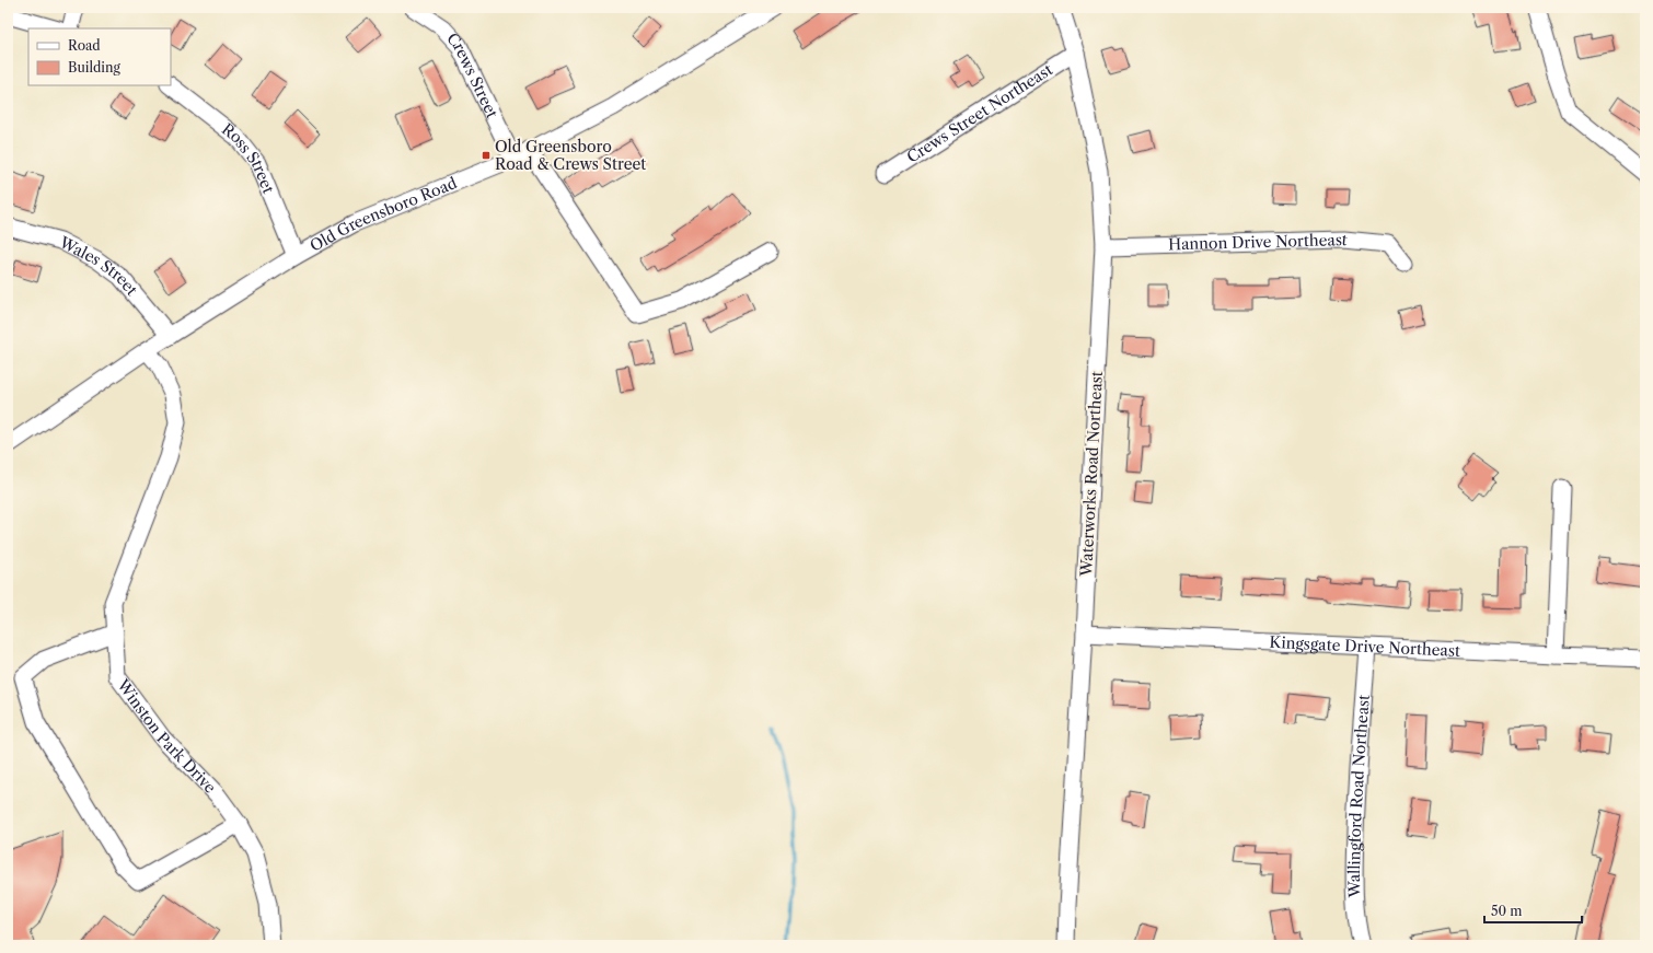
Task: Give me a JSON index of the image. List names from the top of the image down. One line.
{"streets":{"street":["Crews Street","Crews Street Northeast","Ross Street","Old Greensboro Road","Hannon Drive Northeast","Wales Street","Waterworks Road Northeast","Kingsgate Drive Northeast","Winston Park Drive","Wallingford Road Northeast"]},"crossings":[["Crews Street","Old Greensboro Road"],["Crews Street Northeast","Waterworks Road Northeast"],["Ross Street","Old Greensboro Road"],["Old Greensboro Road","Wales Street"],["Old Greensboro Road","Winston Park Drive"],["Hannon Drive Northeast","Waterworks Road Northeast"],["Waterworks Road Northeast","Kingsgate Drive Northeast"],["Kingsgate Drive Northeast","Wallingford Road Northeast"]],"places":{"transit":["Old Greensboro Road & Crews Street"]},"legend":["Road","Building"],"scale_bar":"50 m"}
